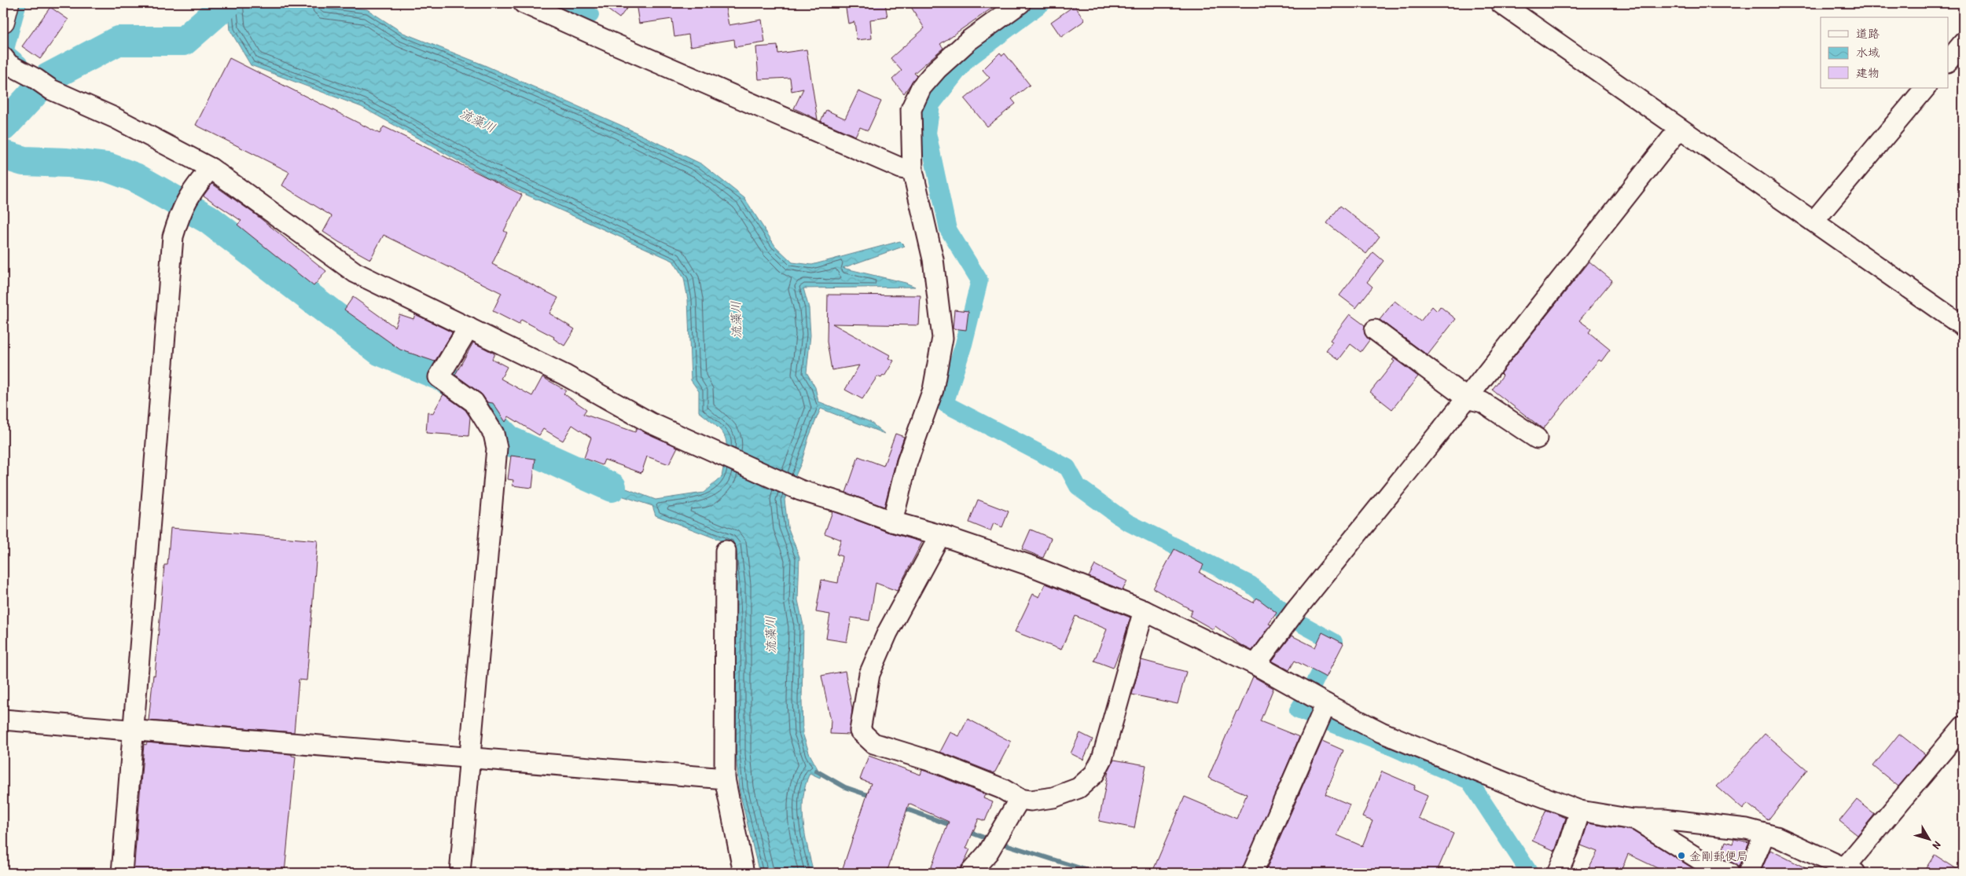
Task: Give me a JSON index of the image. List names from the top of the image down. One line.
{"water":["流藻川"],"places":["金剛郵便局"],"legend":["道路","水域","建物"],"north":"bottom right"}
